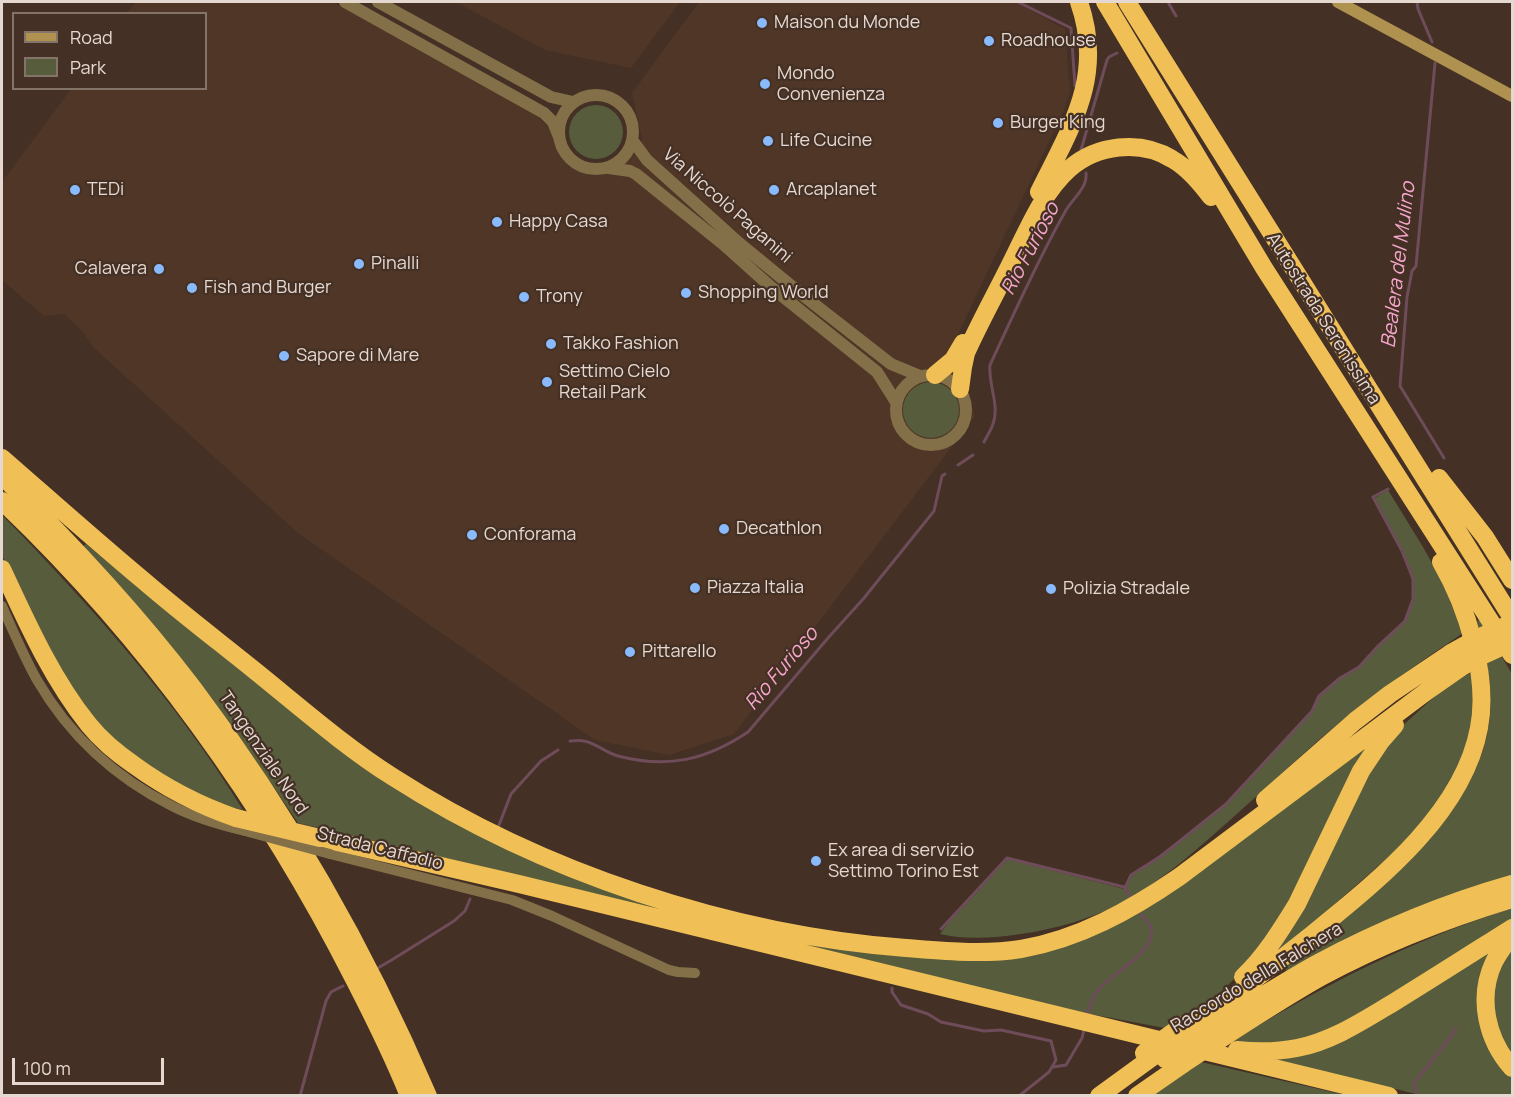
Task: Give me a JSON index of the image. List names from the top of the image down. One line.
{"streets":{"highway":["Autostrada Serenissima","Tangenziale Nord","Raccordo della Falchera"],"street":["Via Niccolò Paganini","Strada Caffadio"]},"water":["Rio Furioso","Bealera del Mulino"],"places":["Maison du Monde","Roadhouse","Mondo Convenienza","Burger King","Life Cucine","TEDi","Arcaplanet","Happy Casa","Pinalli","Calavera","Fish and Burger","Shopping World","Trony","Takko Fashion","Sapore di Mare","Settimo Cielo Retail Park","Decathlon","Conforama","Piazza Italia","Polizia Stradale","Pittarello","Ex area di servizio Settimo Torino Est"],"legend":["Road","Park"],"scale_bar":"100 m"}
